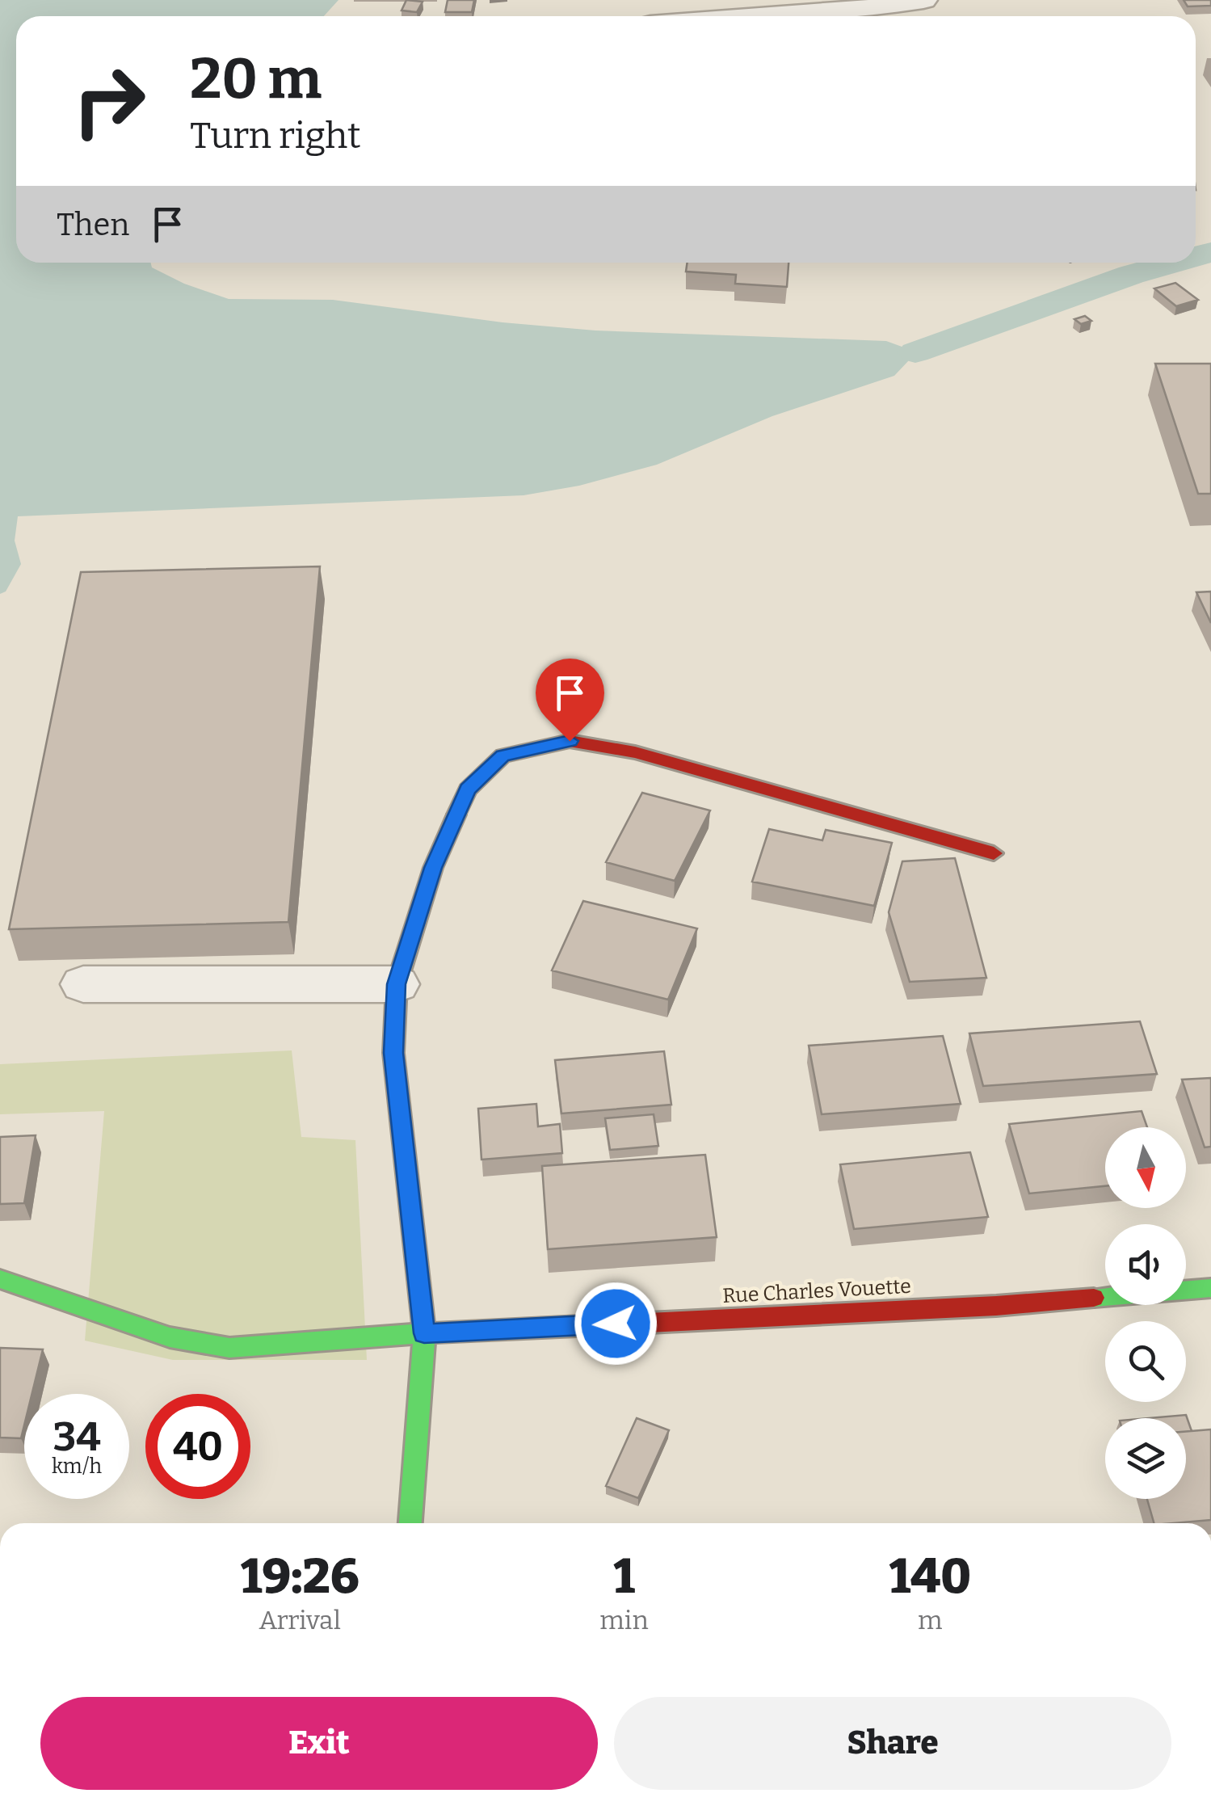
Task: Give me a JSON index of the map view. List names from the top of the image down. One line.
{"streets":{"street":["Rue Charles Vouette"]},"north":"bottom","page":{"turn":["20 m","Turn right"],"then":"Then","speed":"34 km/h","limit":"40","eta":["19:26","Arrival","1","min","140","m"],"buttons":["Exit","Share"]}}
